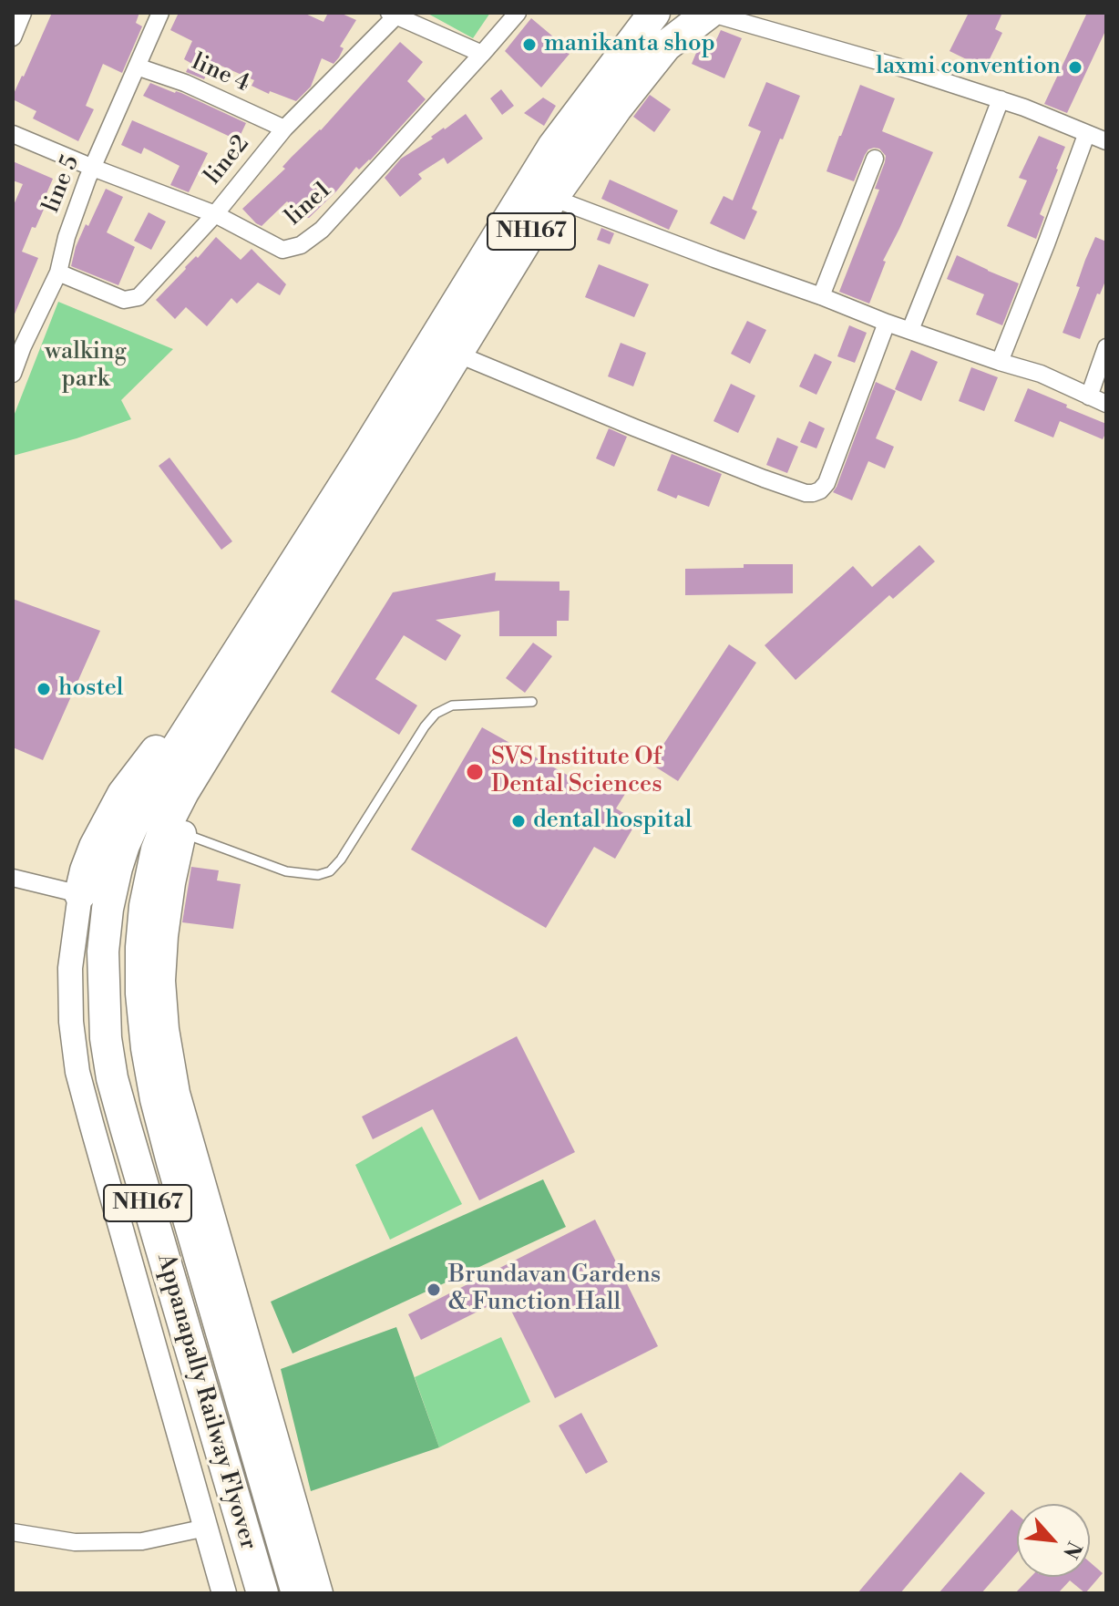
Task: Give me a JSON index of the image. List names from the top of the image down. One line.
{"streets":{"highway":["NH167","Appanapally Railway Flyover"],"street":["line 4","line2","line 5","line1"]},"crossings":[["line 4","line2"],["line 4","line 5"],["line2","line 5"],["line2","line1"],["NH167","Appanapally Railway Flyover"]],"parks":["walking park"],"places":["manikanta shop","laxmi convention","hostel","SVS Institute Of Dental Sciences","dental hospital","Brundavan Gardens & Function Hall"],"north":"bottom right"}
